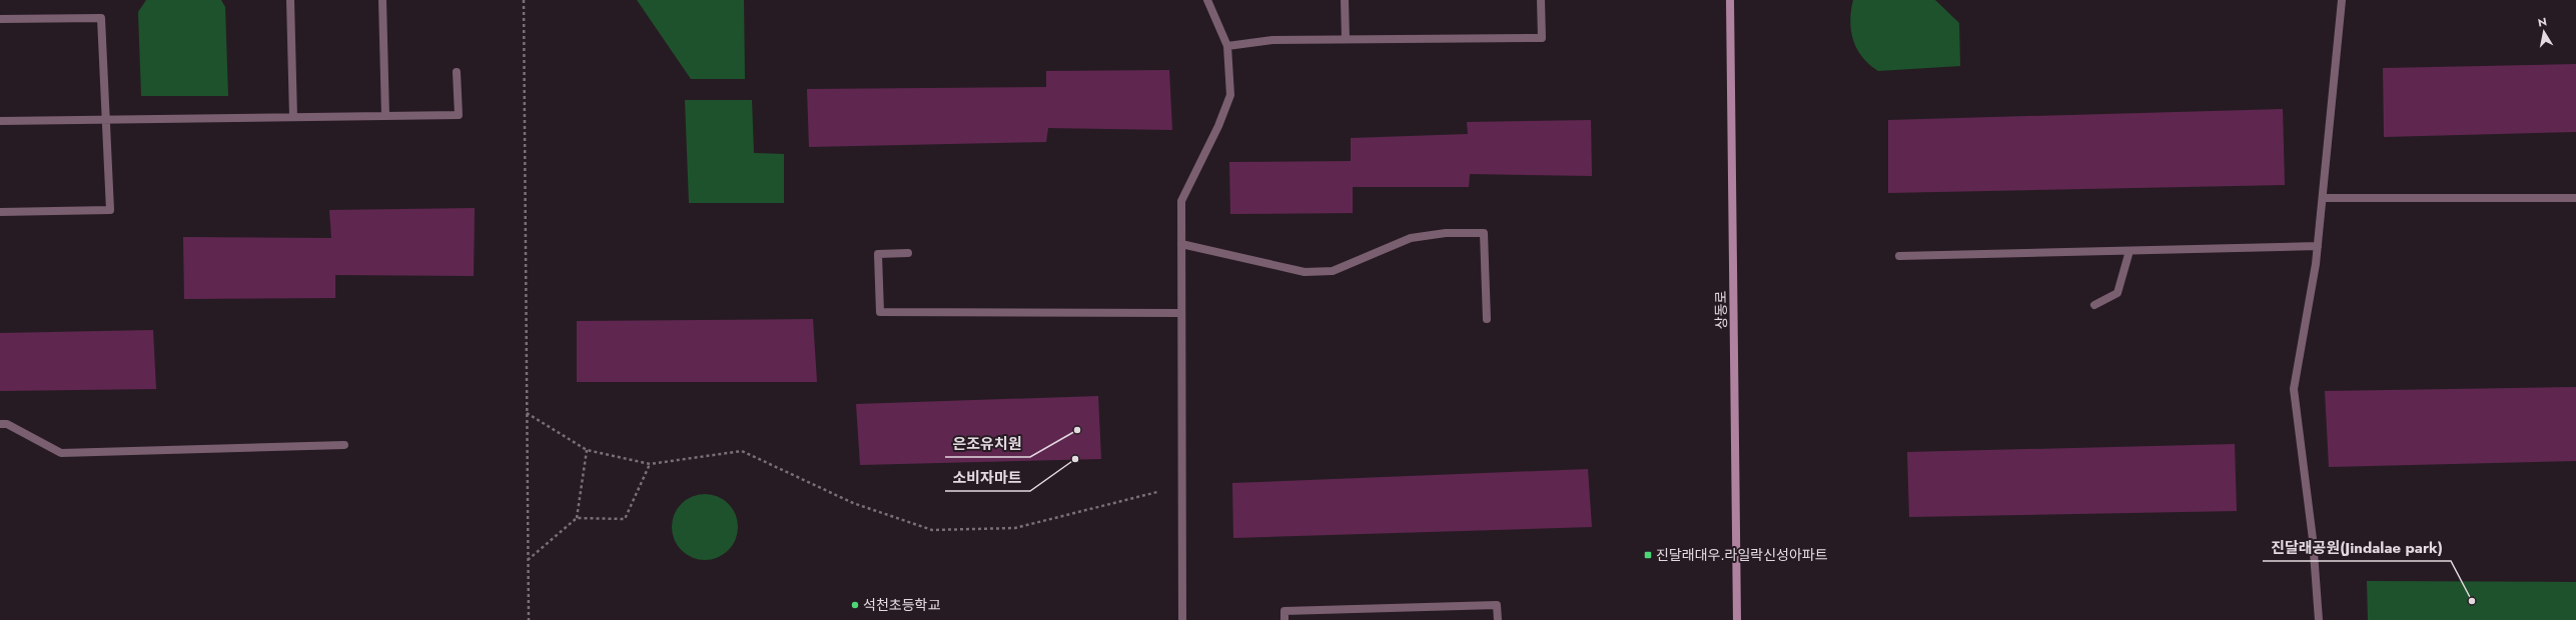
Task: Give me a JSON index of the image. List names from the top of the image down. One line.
{"streets":{"street":["상동로"]},"places":{"other":["은조유치원","소비자마트","진달래공원(Jindalae park)","석천초등학교"],"transit":["진달래대우.라일락신성아파트"]},"north":"top"}
